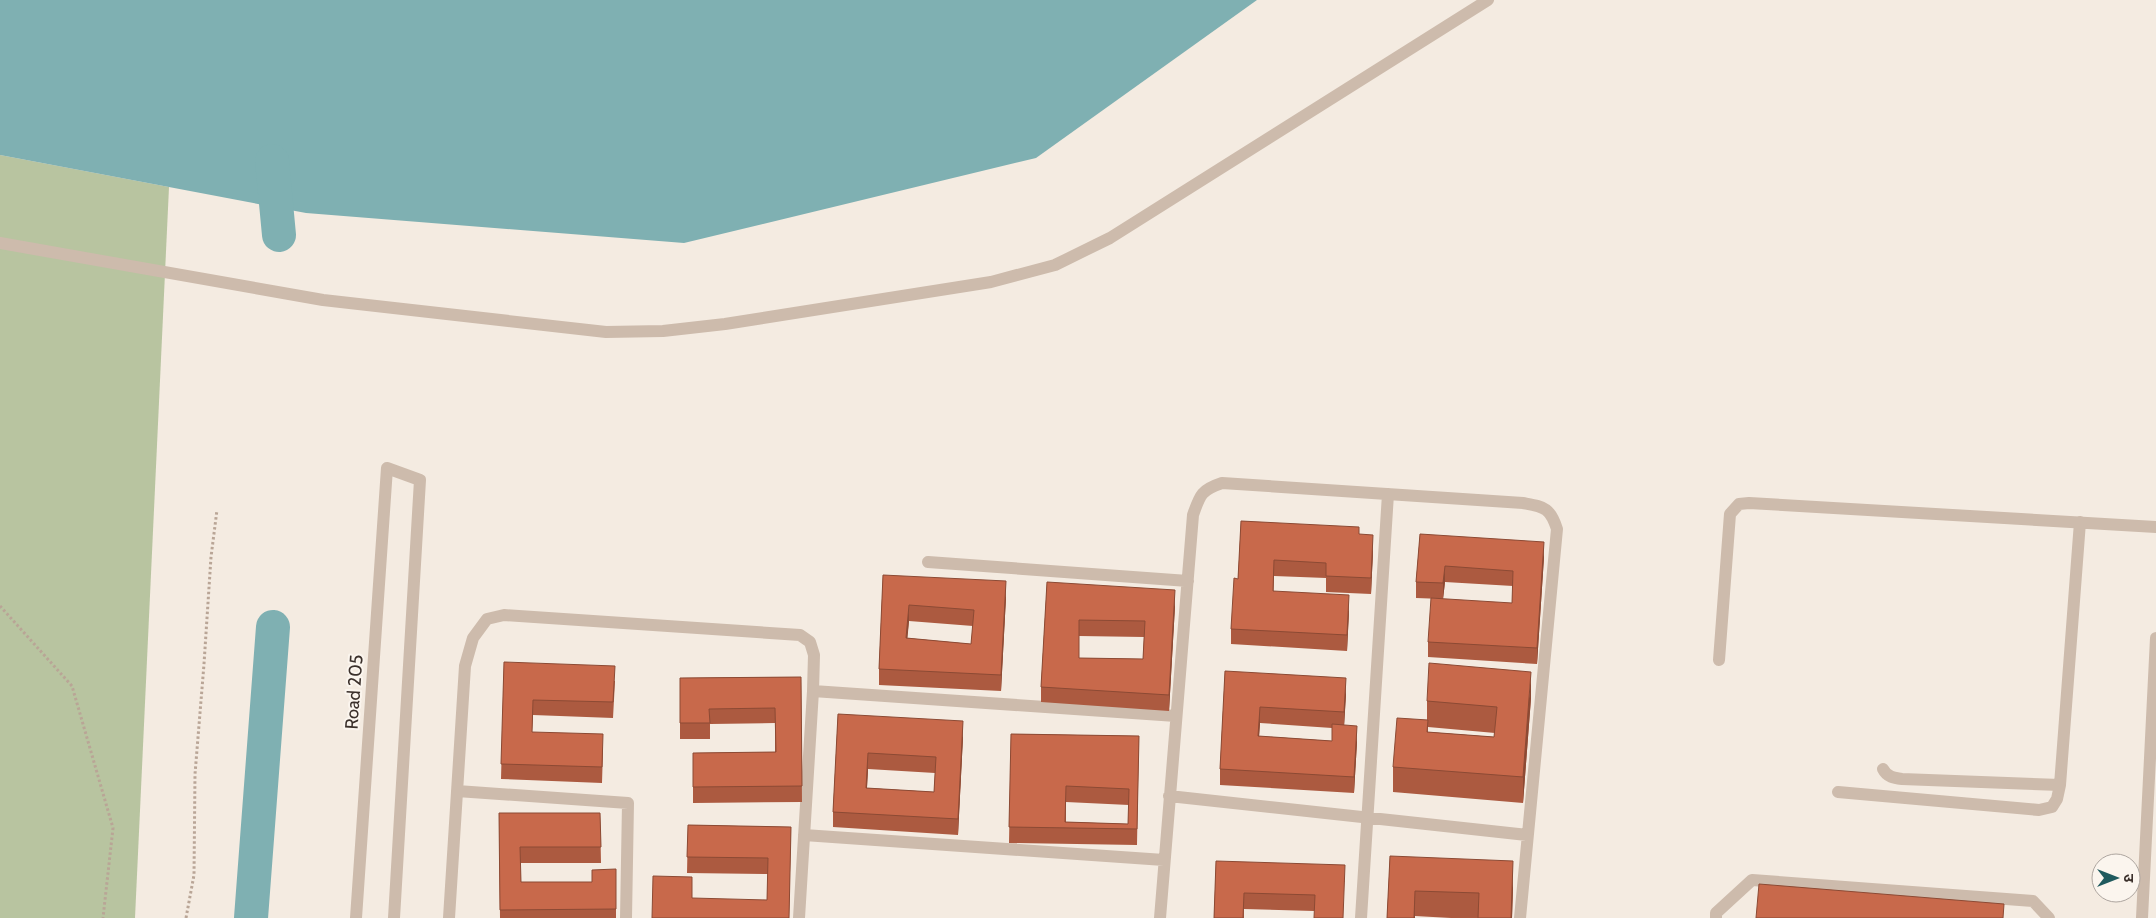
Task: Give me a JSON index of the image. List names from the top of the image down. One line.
{"streets":{"street":["Road 205"]},"north":"right"}
